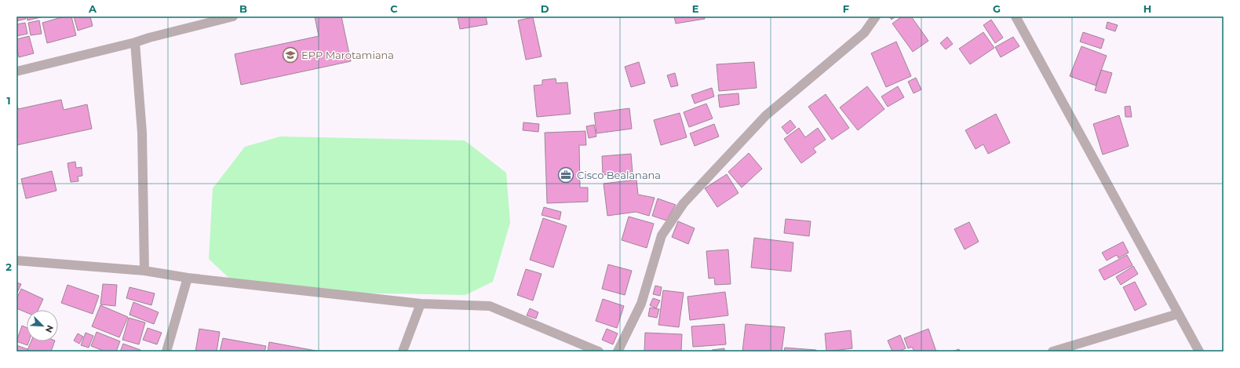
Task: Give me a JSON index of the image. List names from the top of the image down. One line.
{"places":{"school or university":["EPP Marotamiana"],"office":["Cisco Bealanana"]},"north":"bottom right","grid":{"columns":["A","B","C","D","E","F","G","H"],"rows":["1","2"]}}
